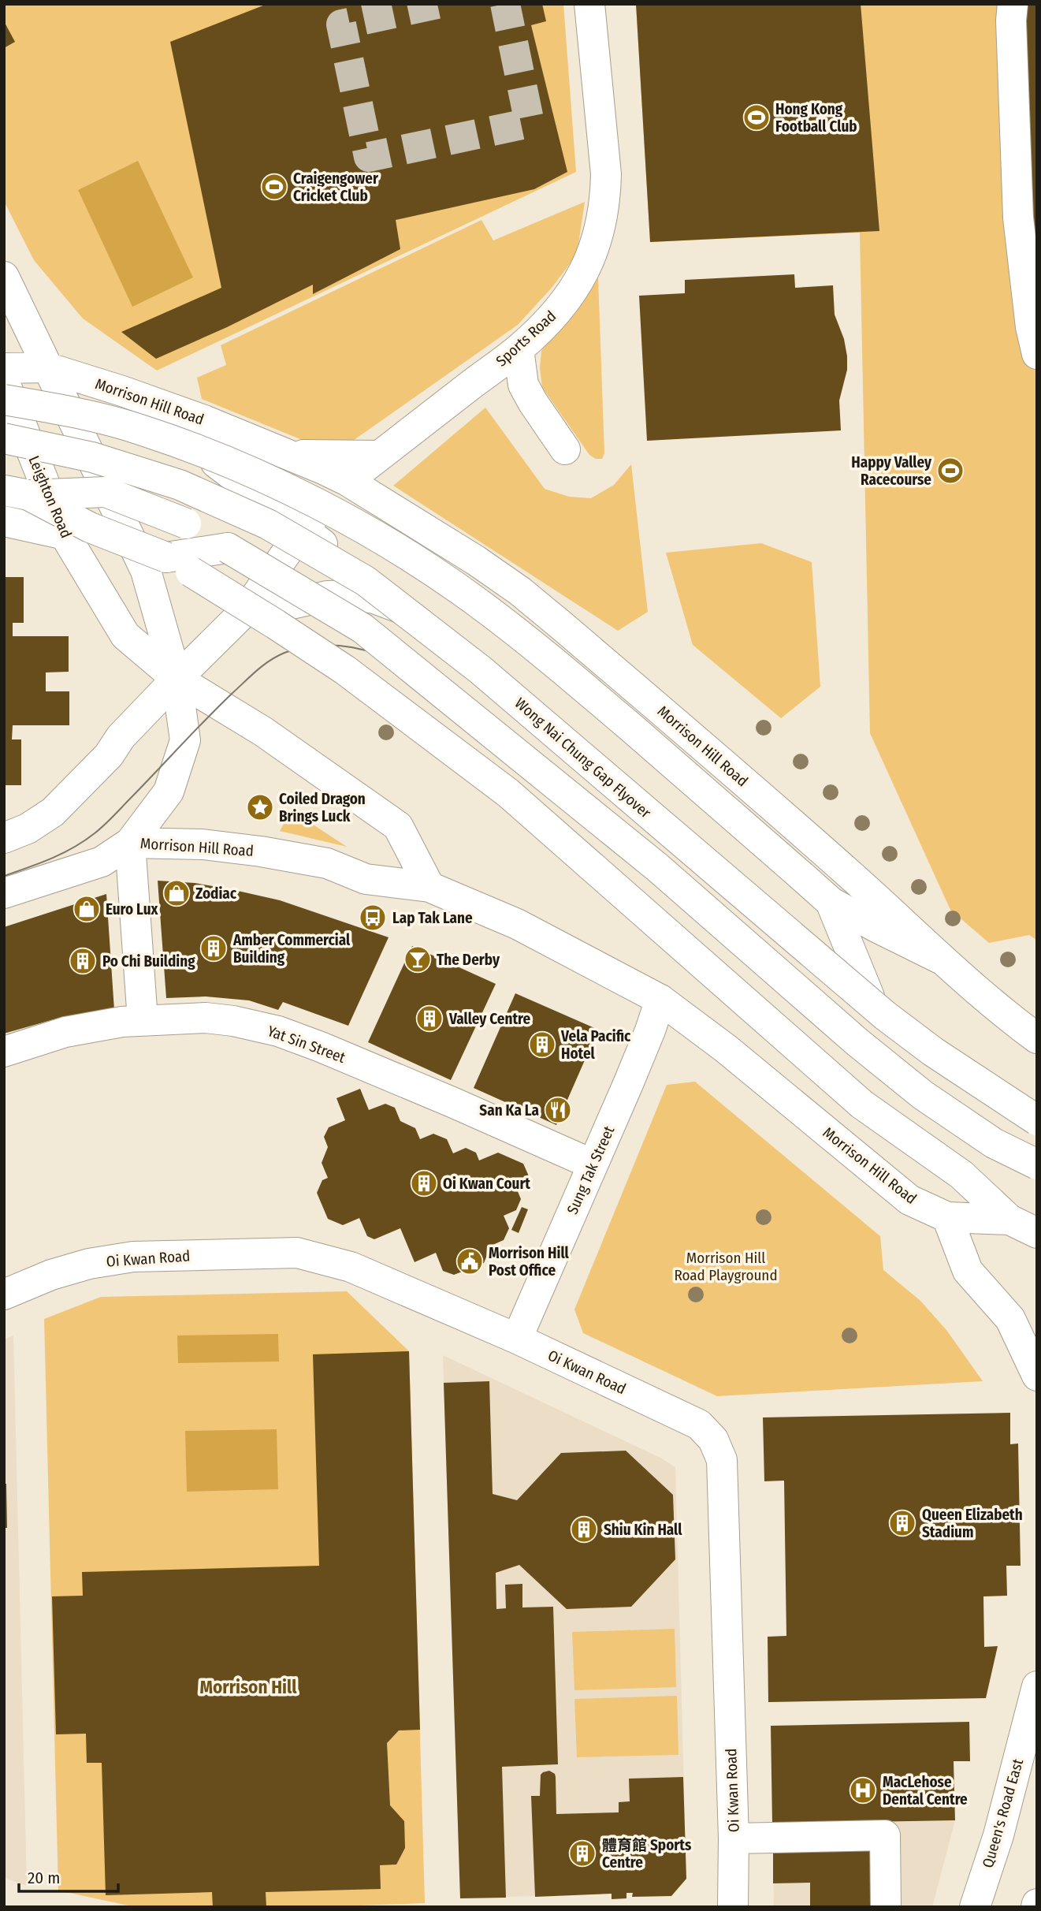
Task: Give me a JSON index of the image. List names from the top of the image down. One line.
{"streets":{"main road":["Sports Road","Morrison Hill Road","Leighton Road","Wong Nai Chung Gap Flyover","Yat Sin Street","Sung Tak Street","Oi Kwan Road","Queen's Road East"]},"crossings":[["Sports Road","Morrison Hill Road"],["Morrison Hill Road","Sung Tak Street"],["Yat Sin Street","Sung Tak Street"],["Sung Tak Street","Oi Kwan Road"]],"districts":["Morrison Hill"],"parks":["Morrison Hill Road Playground"],"places":{"sports":["Hong Kong Football Club","Craigengower Cricket Club","Happy Valley Racecourse"],"place":["Coiled Dragon Brings Luck"],"shop":["Zodiac","Euro Lux"],"bus stop":["Lap Tak Lane"],"building":["Amber Commercial Building","Po Chi Building","Valley Centre","Vela Pacific Hotel","Oi Kwan Court","Queen Elizabeth Stadium","Shiu Kin Hall","體育館 Sports Centre"],"bar":["The Derby"],"restaurant":["San Ka La"],"public building":["Morrison Hill Post Office"],"hospital":["MacLehose Dental Centre"]},"scale_bar":"20 m"}
